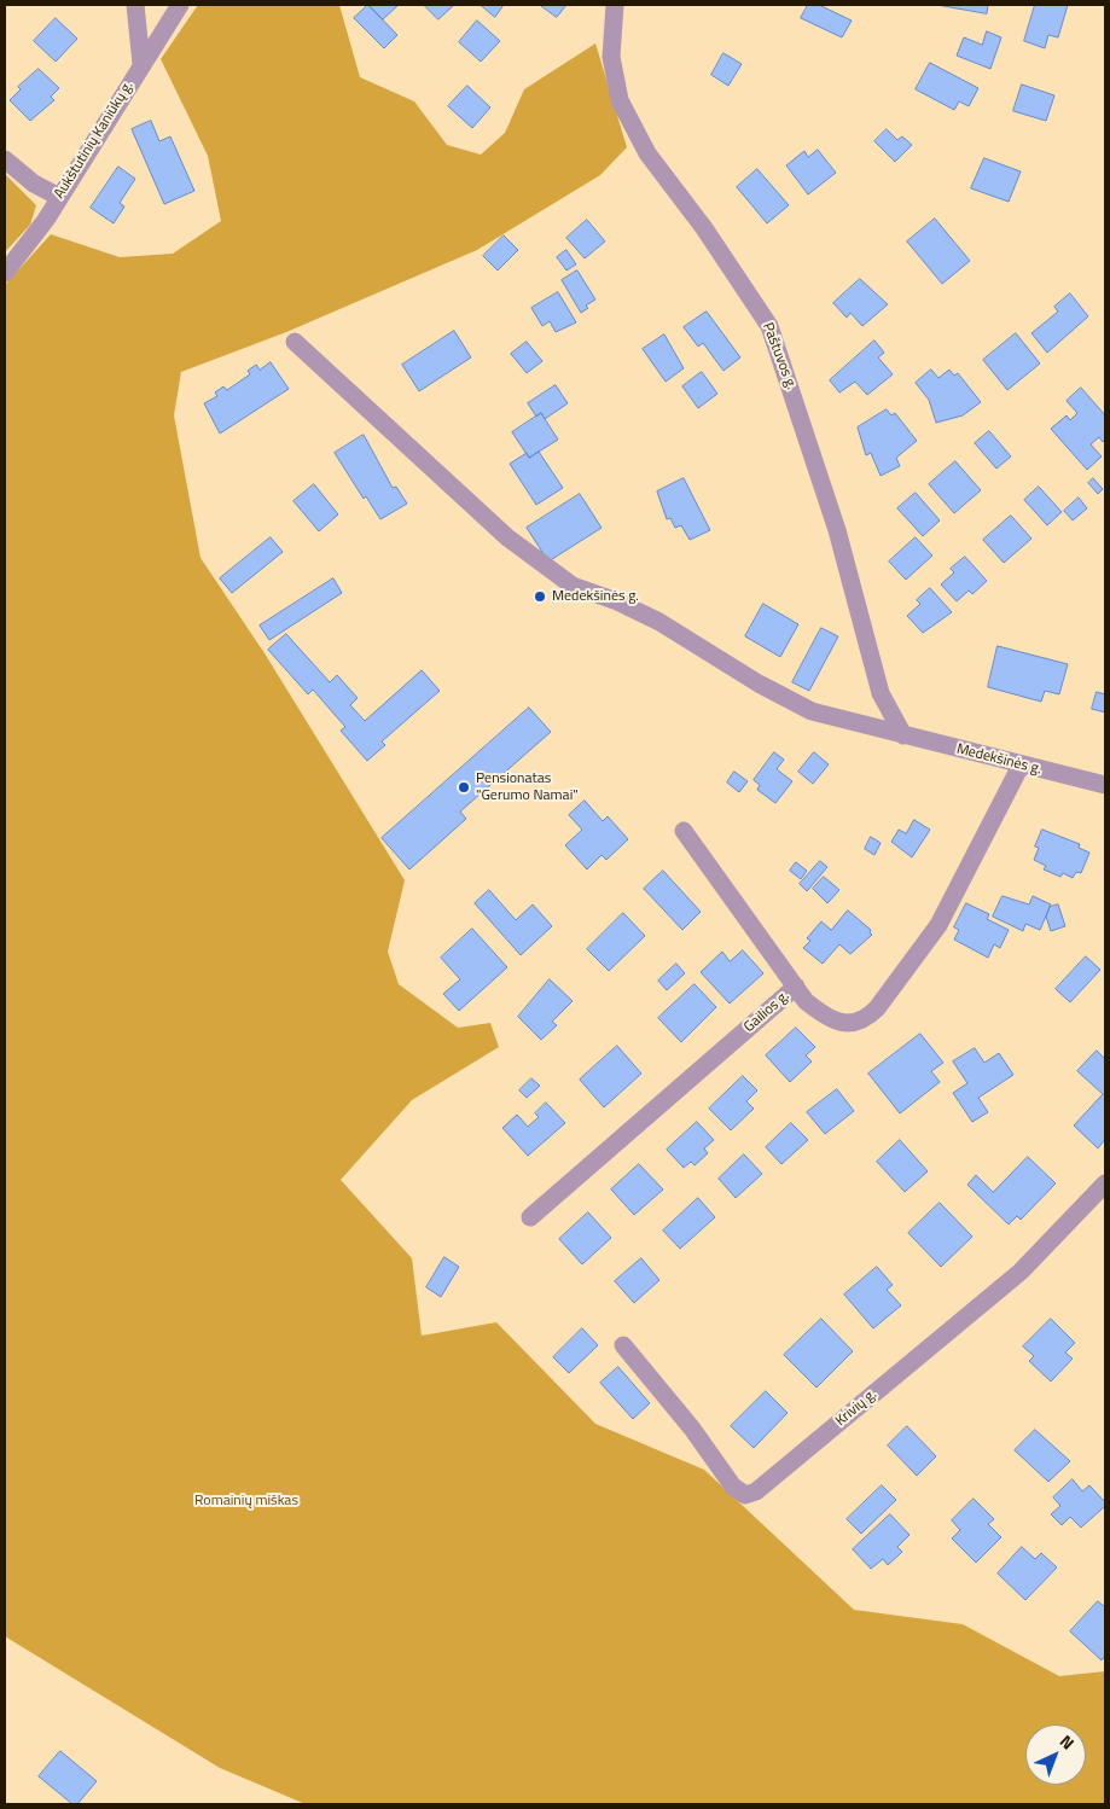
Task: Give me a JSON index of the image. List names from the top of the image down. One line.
{"streets":{"street":["Aukštutinių Kaniūkų g.","Paštuvos g.","Medekšinės g.","Gailios g.","Krivių g."]},"crossings":[["Paštuvos g.","Medekšinės g."],["Medekšinės g.","Gailios g."]],"parks":["Romainių miškas"],"places":["Medekšinės g.","Pensionatas \"Gerumo Namai\""],"north":"top right"}
